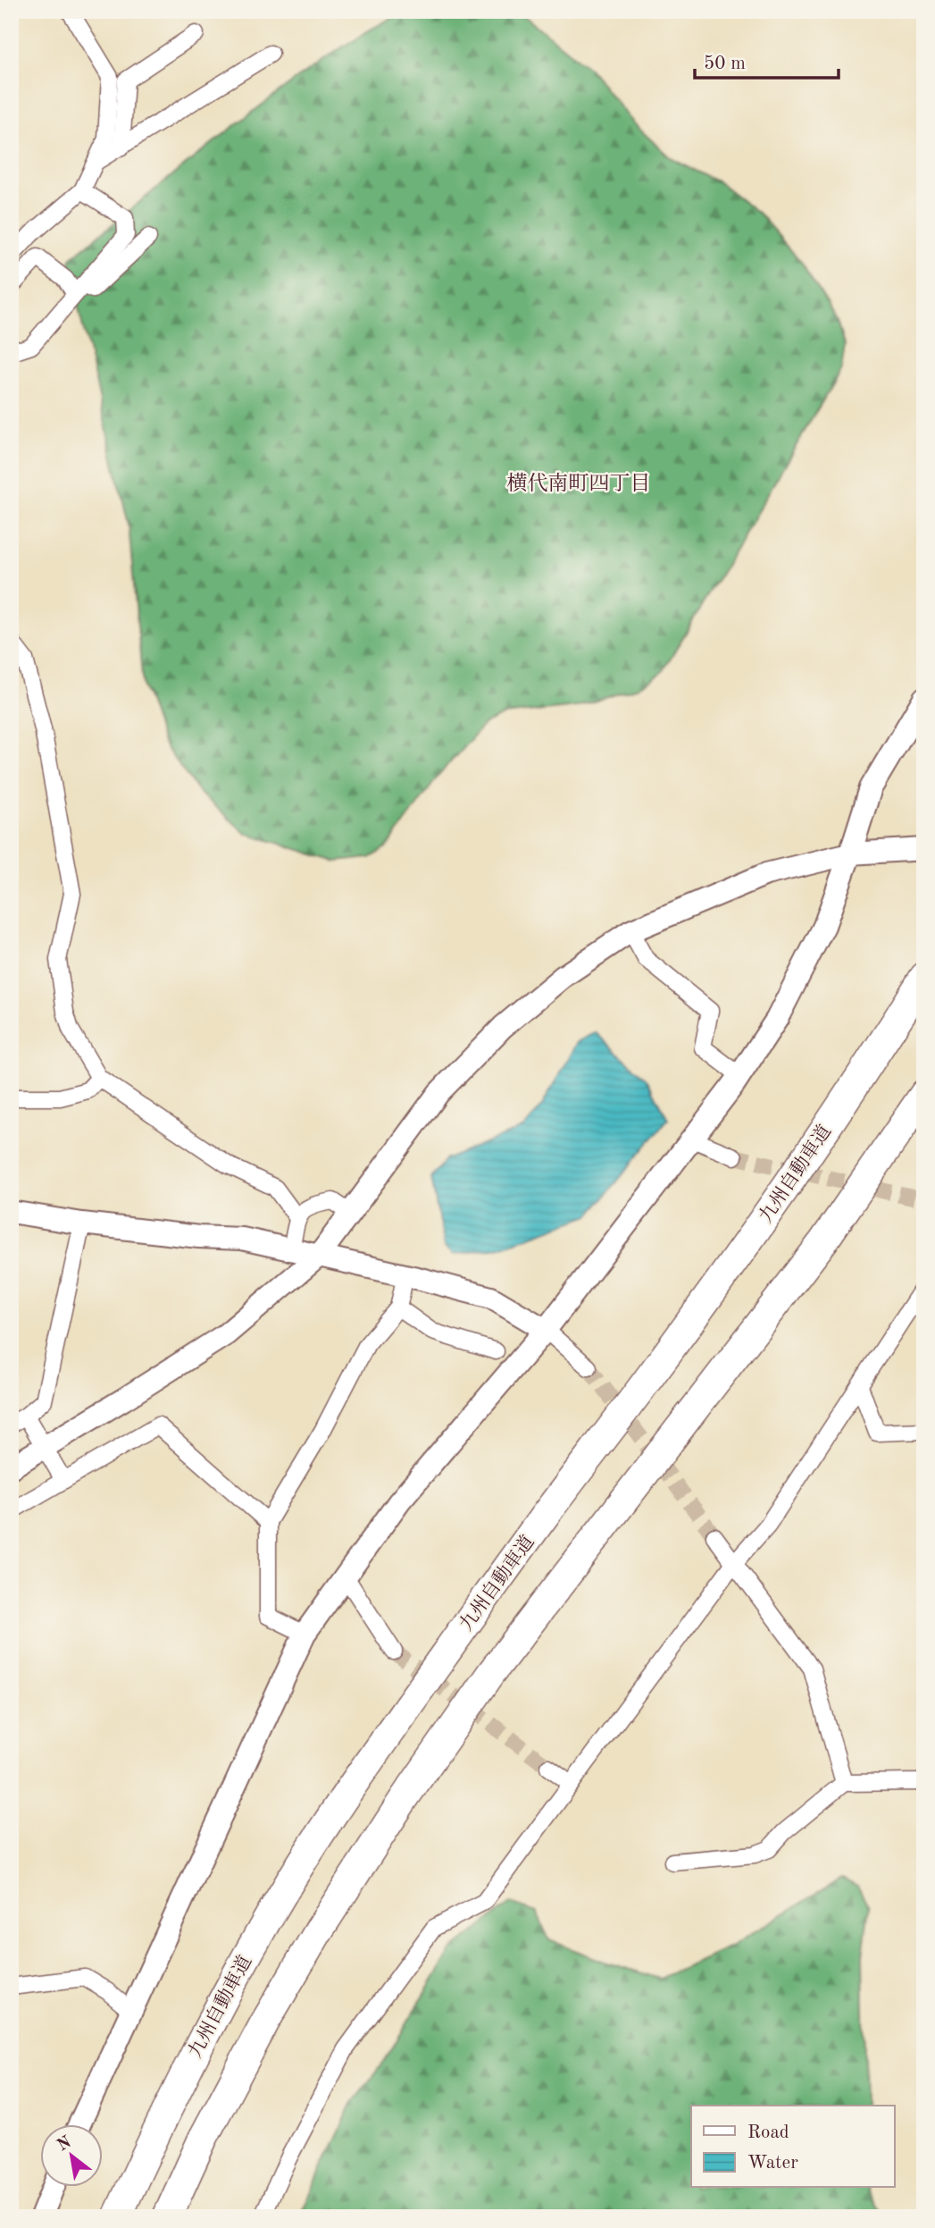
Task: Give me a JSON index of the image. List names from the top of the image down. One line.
{"streets":{"highway":["九州自動車道"]},"districts":["横代南町四丁目"],"legend":["Road","Water"],"scale_bar":"50 m","north":"top left"}
